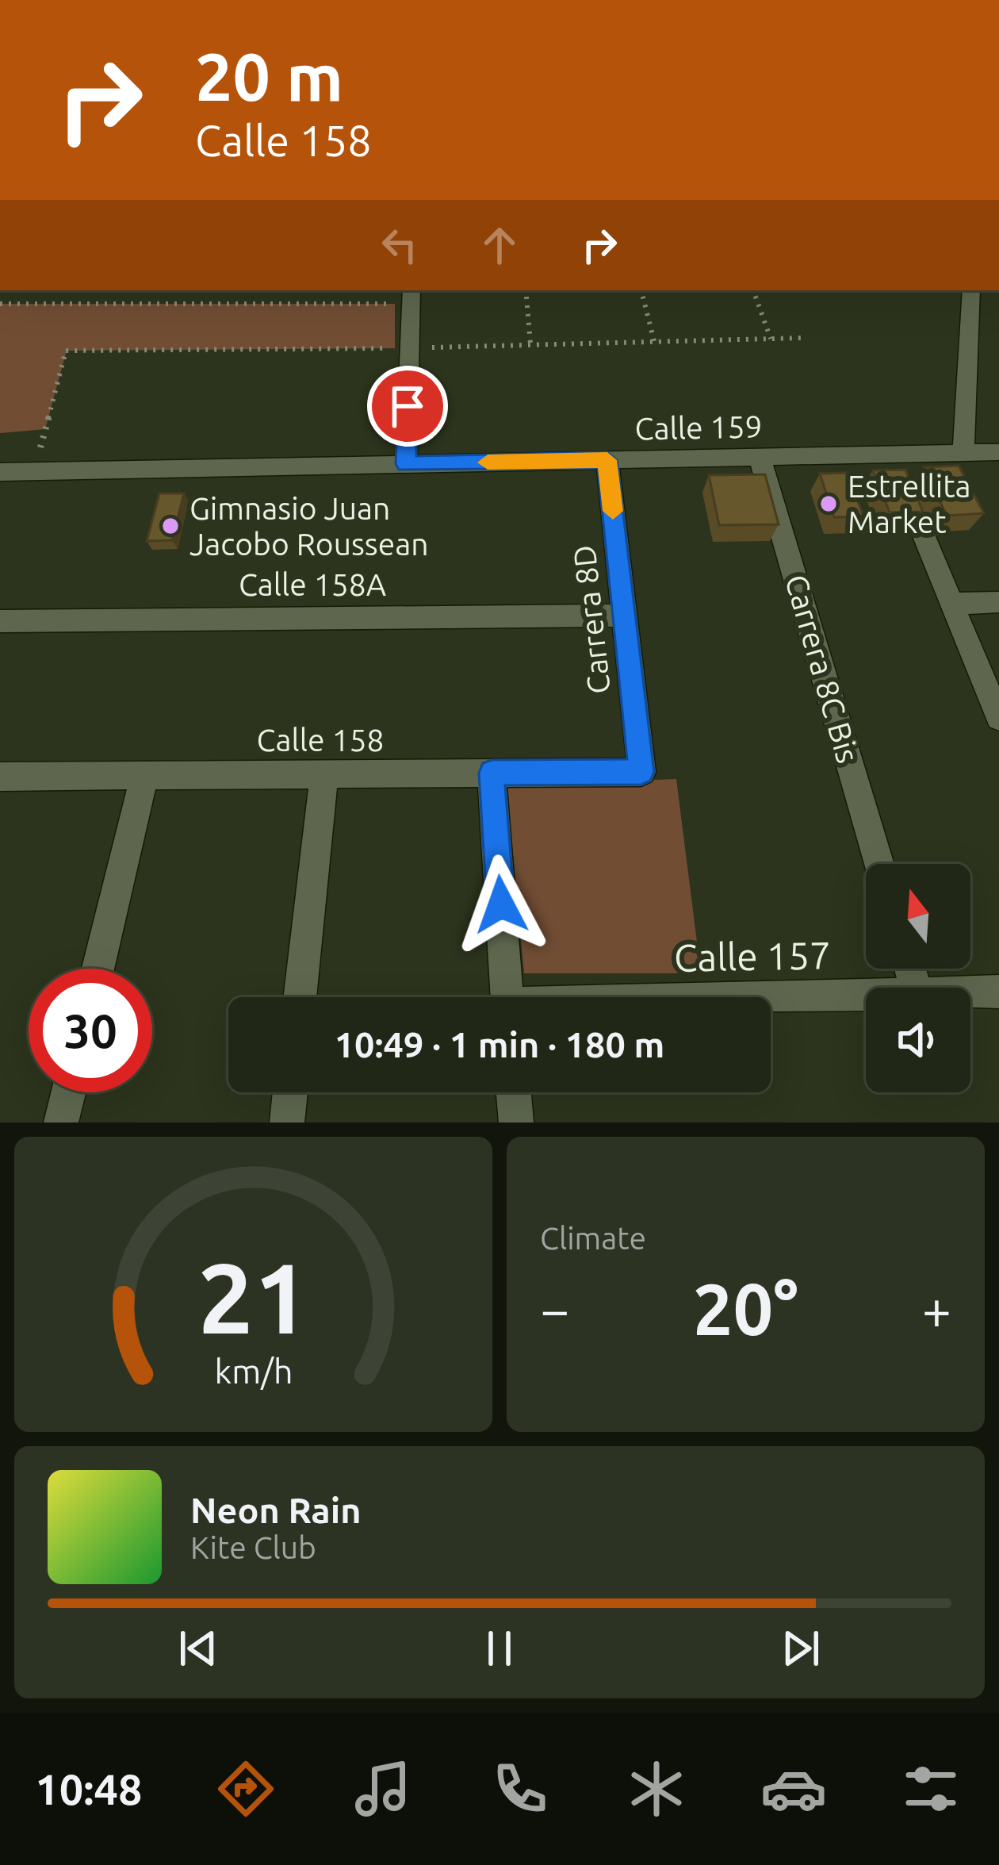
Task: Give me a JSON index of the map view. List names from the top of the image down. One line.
{"streets":{"street":["Calle 159","Calle 158A","Carrera 8D","Carrera 8C Bis","Calle 158","Calle 157"]},"crossings":[["Calle 159","Carrera 8D"],["Calle 159","Carrera 8C Bis"],["Calle 158A","Carrera 8D"],["Carrera 8D","Calle 158"]],"places":["Estrellita Market","Gimnasio Juan Jacobo Roussean"],"north":"top","page":{"turn":["20 m","Calle 158"],"limit":"30","trip":"10:49 · 1 min · 180 m","tile":"Climate","heat":["−","20°","+"],"song":["Neon Rain","Kite Club"],"tabs":"10:48","gauge":["21","km/h"]}}
